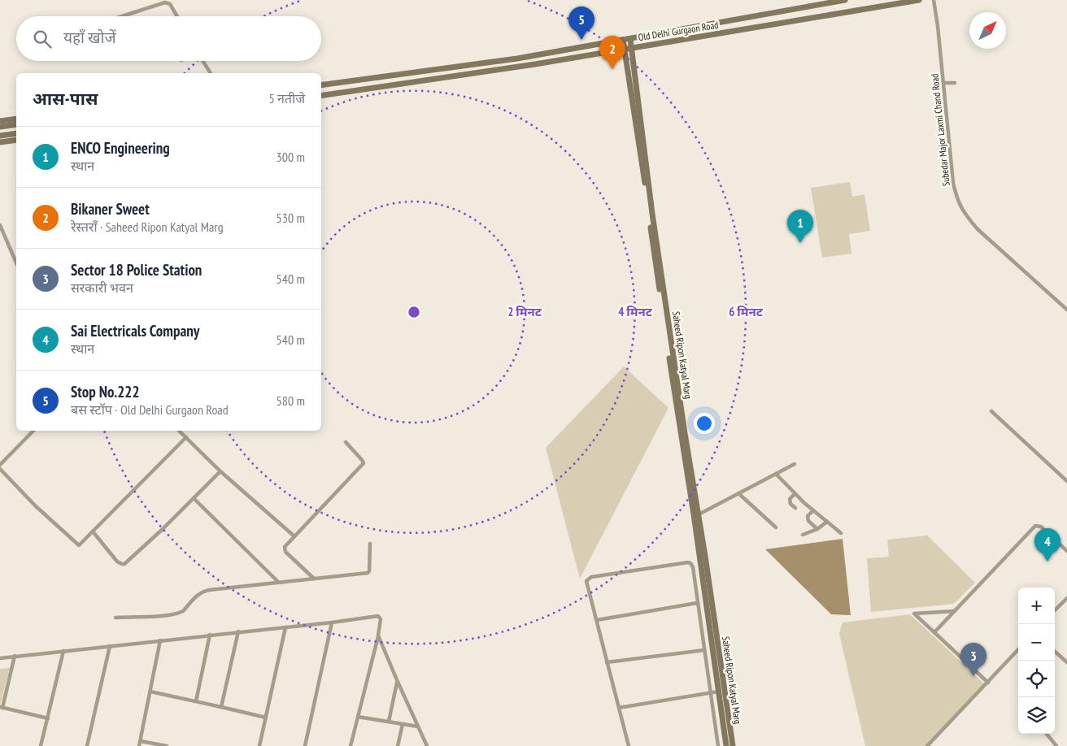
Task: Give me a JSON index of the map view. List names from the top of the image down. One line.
{"streets":{"street":["Old Delhi Gurgaon Road","Subedar Major Laxmi Chand Road","Saheed Ripon Katyal Marg"]},"crossings":[["Old Delhi Gurgaon Road","Saheed Ripon Katyal Marg"]],"north":"top right","page":{"pins":["5","2","1","4","3"],"search":"यहाँ खोजें","heading":["आस-पास","5 नतीजे"],"list":[{"mark":"1","name":"ENCO Engineering","note":"स्थान","value":"300 m"},{"mark":"2","name":"Bikaner Sweet","note":"रेस्तराँ · Saheed Ripon Katyal Marg","value":"530 m"},{"mark":"3","name":"Sector 18 Police Station","note":"सरकारी भवन","value":"540 m"},{"mark":"4","name":"Sai Electricals Company","note":"स्थान","value":"540 m"},{"mark":"5","name":"Stop No.222","note":"बस स्टॉप · Old Delhi Gurgaon Road","value":"580 m"}],"map_buttons":["+","−"]},"rings":["2 मिनट","4 मिनट","6 मिनट"]}
